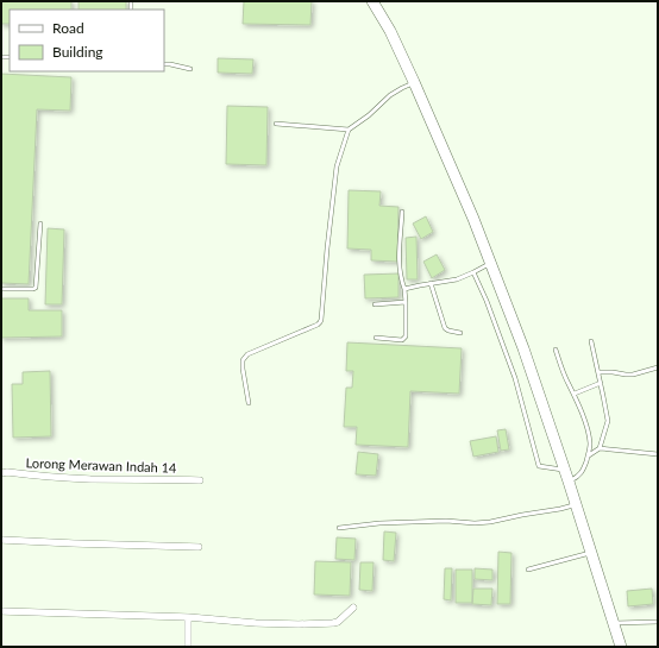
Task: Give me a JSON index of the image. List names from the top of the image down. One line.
{"streets":{"street":["Lorong Merawan Indah 14"]},"legend":["Road","Building"]}
